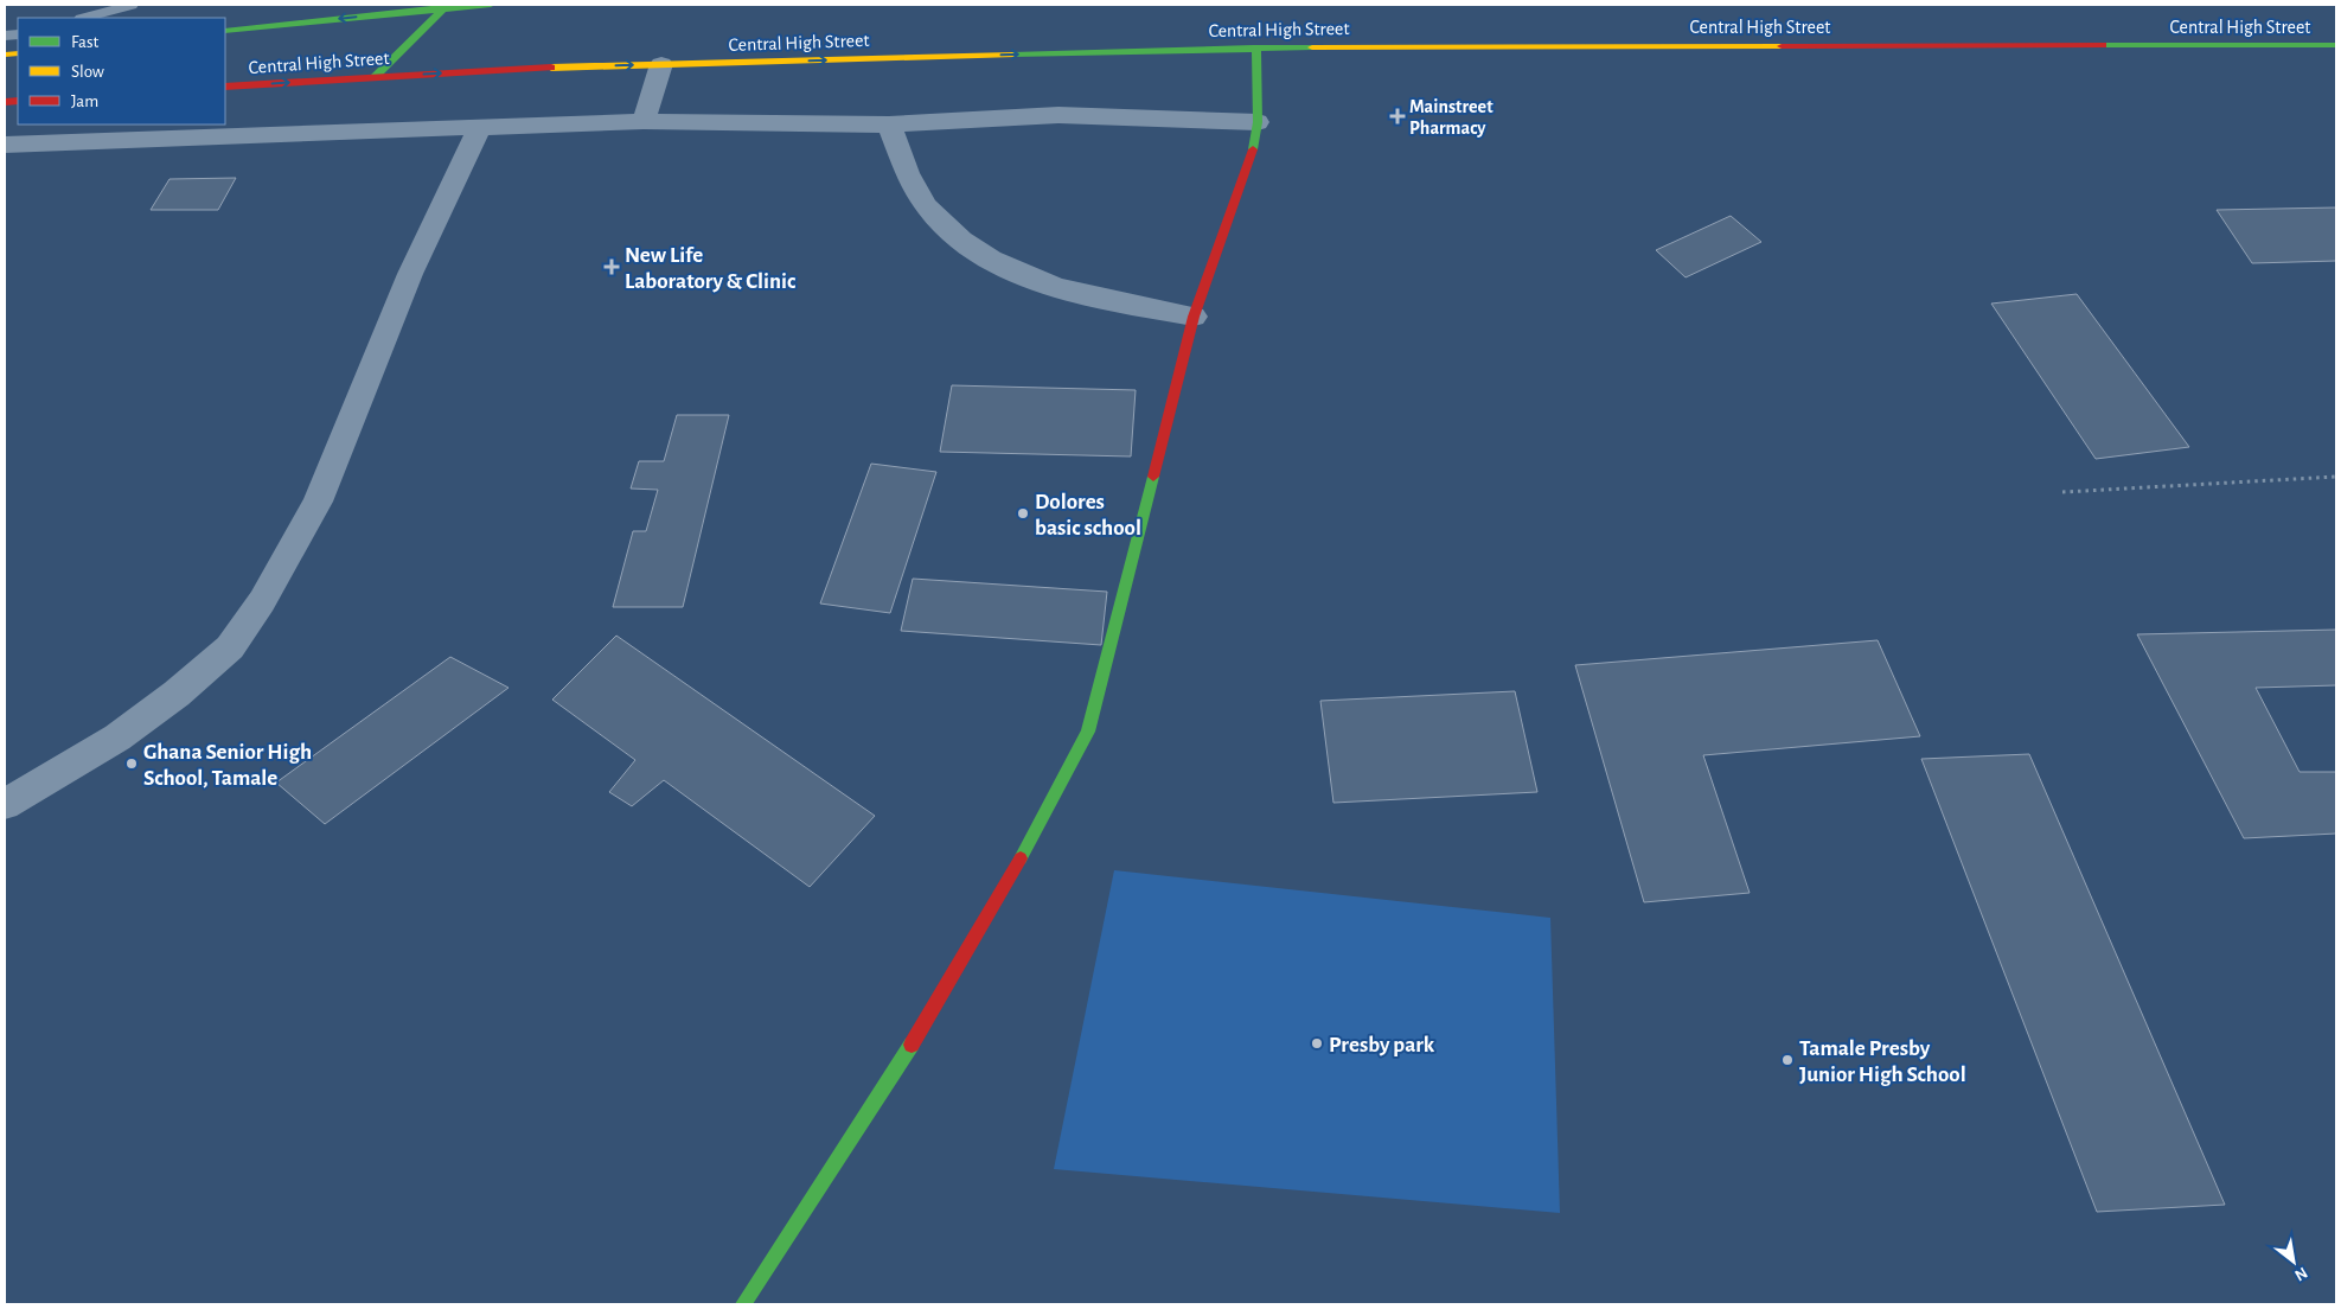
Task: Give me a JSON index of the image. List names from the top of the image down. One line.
{"streets":{"main road":["Central High Street"]},"places":{"health":["Mainstreet Pharmacy","New Life Laboratory & Clinic"],"other":["Dolores basic school","Ghana Senior High School, Tamale","Presby park","Tamale Presby Junior High School"]},"legend":["Fast","Slow","Jam"],"north":"bottom right"}
